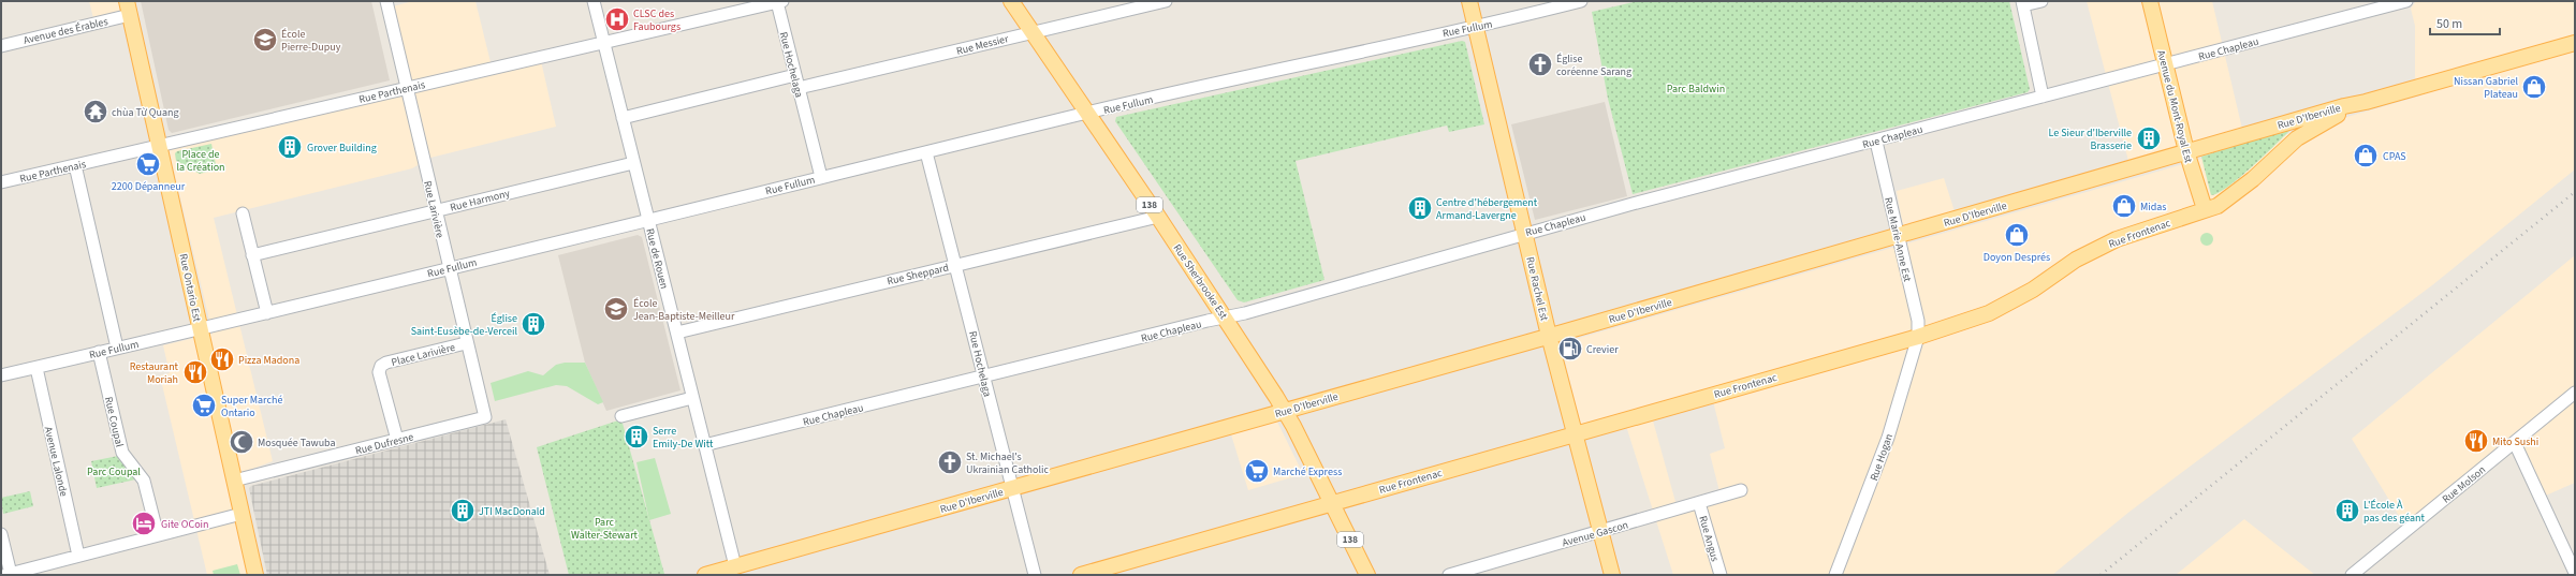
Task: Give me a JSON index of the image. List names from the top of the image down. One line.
{"streets":{"main road":["Avenue du Mont-Royal Est","Rue D'Iberville","138","Rue Frontenac","Rue Sherbrooke Est","Rue Ontario Est","Rue Rachel Est"],"street":["Rue Fullum","Avenue des Érables","Rue Messier","Rue Chapleau","Rue Hochelaga","Rue Parthenais","Rue Harmony","Rue Larivière","Rue Marie-Anne Est","Rue de Rouen","Rue Sheppard","Place Larivière","Rue Coupal","Rue Dufresne","Rue Hogan","Avenue Lalonde","Rue Molson","Avenue Gascon","Rue Angus"]},"crossings":[["Rue Fullum","Rue Hochelaga"],["Rue Fullum","Rue Larivière"],["Rue Fullum","Rue de Rouen"],["Rue Fullum","Rue Sherbrooke Est"],["Rue Fullum","Rue Ontario Est"],["Rue Fullum","Rue Rachel Est"],["Rue Fullum","Rue Coupal"],["Rue Fullum","Avenue Lalonde"],["Avenue des Érables","Rue Ontario Est"],["Rue Messier","Rue Hochelaga"],["Rue Messier","Rue Sherbrooke Est"],["Rue Chapleau","Rue Hochelaga"],["Rue Chapleau","Avenue du Mont-Royal Est"],["Rue Chapleau","Rue Marie-Anne Est"],["Rue Chapleau","Rue de Rouen"],["Rue Chapleau","Rue Sherbrooke Est"],["Rue Chapleau","Rue Rachel Est"],["Rue Hochelaga","Rue Parthenais"],["Rue Hochelaga","Rue D'Iberville"],["Rue Hochelaga","Rue Sheppard"],["Rue Parthenais","Rue Larivière"],["Rue Parthenais","Rue de Rouen"],["Rue Parthenais","Rue Ontario Est"],["Avenue du Mont-Royal Est","Rue D'Iberville"],["Avenue du Mont-Royal Est","Rue Frontenac"],["Rue D'Iberville","Rue Frontenac"],["Rue D'Iberville","Rue Marie-Anne Est"],["Rue D'Iberville","Rue de Rouen"],["Rue D'Iberville","Rue Sherbrooke Est"],["Rue D'Iberville","Rue Rachel Est"],["Rue Harmony","Rue Larivière"],["Rue Harmony","Rue de Rouen"],["Rue Larivière","Place Larivière"],["Rue Larivière","Rue Dufresne"],["Rue Frontenac","Rue Marie-Anne Est"],["Rue Frontenac","Rue Sherbrooke Est"],["Rue Frontenac","Rue Rachel Est"],["Rue Frontenac","Rue Hogan"],["Rue Marie-Anne Est","Rue Hogan"],["Rue de Rouen","Rue Sheppard"],["Rue Sheppard","Rue Sherbrooke Est"],["Rue Ontario Est","Rue Dufresne"],["Rue Rachel Est","Avenue Gascon"],["Place Larivière","Rue Dufresne"],["Avenue Gascon","Rue Angus"]],"parks":["Parc Baldwin","Place de la Création","Parc Coupal","Parc Walter-Stewart"],"places":{"hospital":["CLSC des Faubourgs"],"school or university":["École Pierre-Dupuy","École Jean-Baptiste-Meilleur"],"church":["Église coréenne Sarang","St. Michael's Ukrainian Catholic"],"shop":["Nissan Gabriel Plateau","CPAS","Midas","Doyon Després"],"temple":["chùa Từ Quang"],"building":["Le Sieur d'Iberville Brasserie","Grover Building","Centre d'hébergement Armand-Lavergne","Église Saint-Eusèbe-de-Verceil","Serre Emily-De Witt","JTI MacDonald","L'École À pas des géant"],"supermarket":["2200 Dépanneur","Super Marché Ontario","Marché Express"],"fuel station":["Crevier"],"restaurant":["Pizza Madona","Restaurant Moriah","Mito Sushi"],"mosque":["Mosquée Tawuba"],"hotel":["Gite OCoin"]},"scale_bar":"50 m"}
